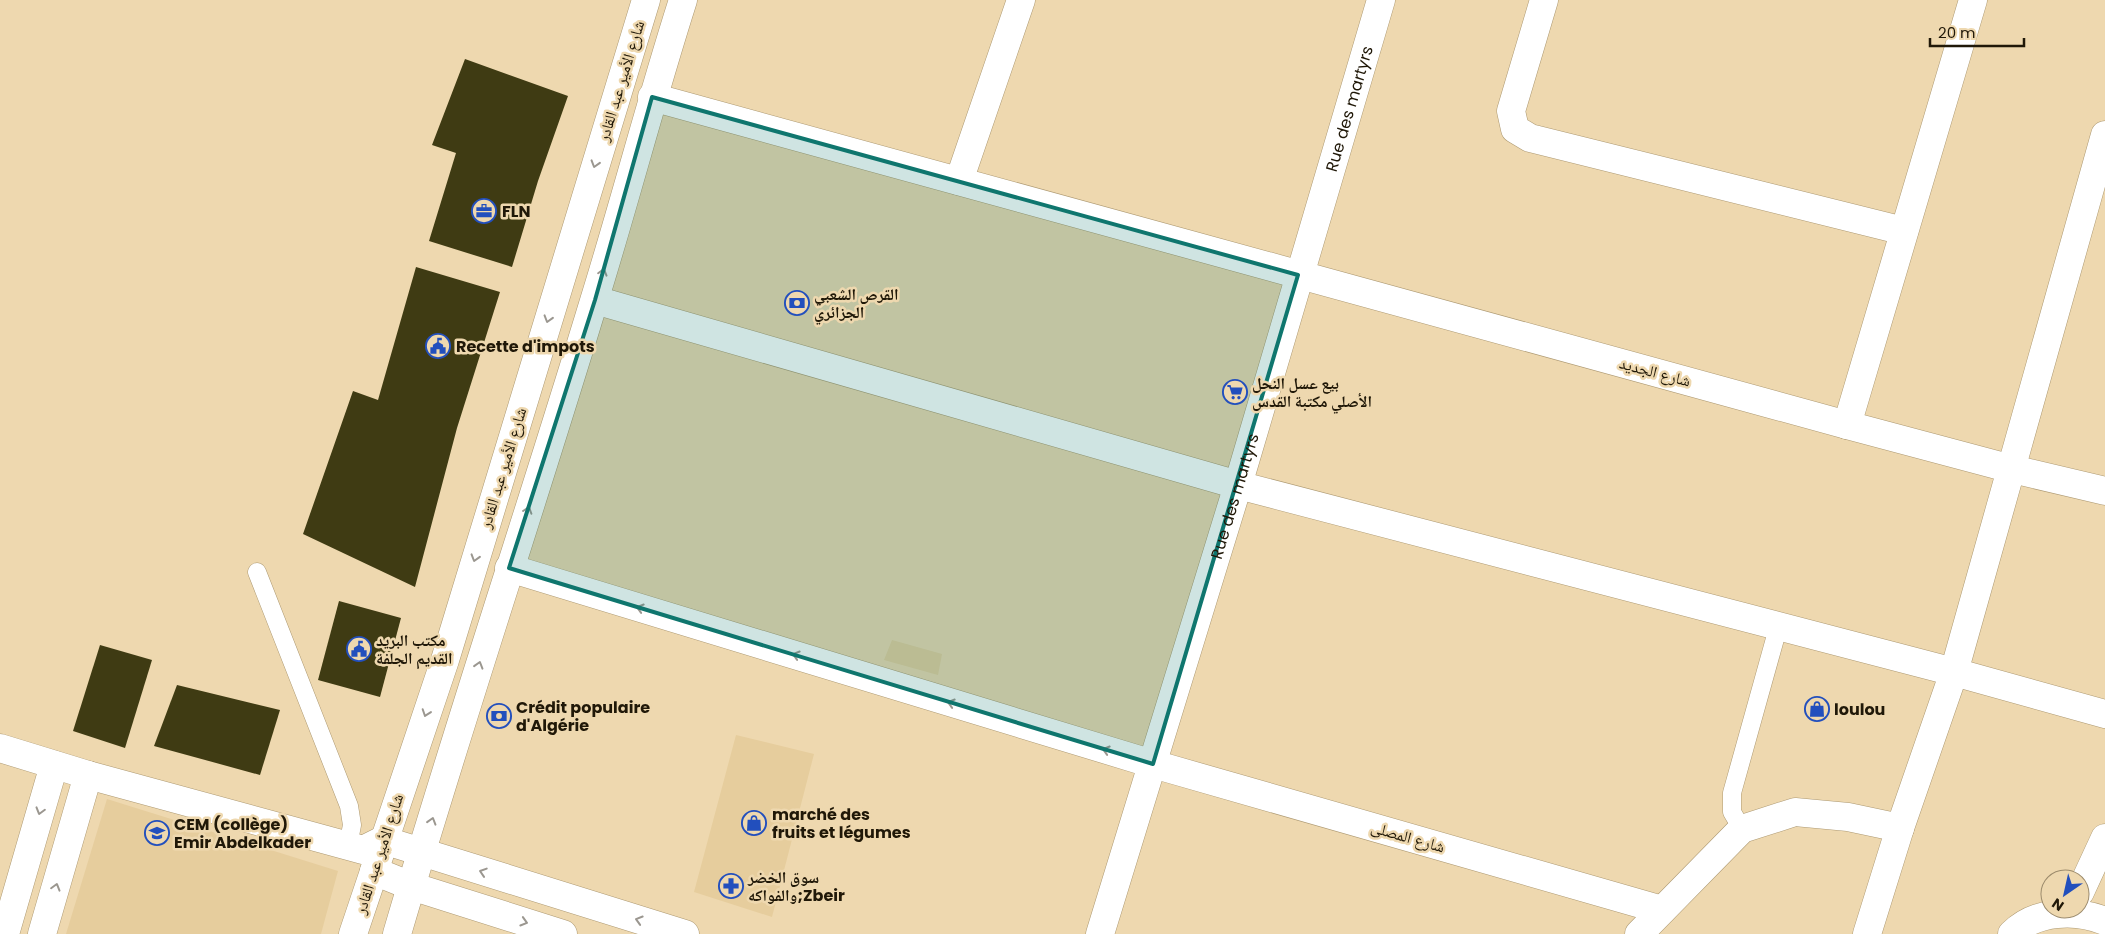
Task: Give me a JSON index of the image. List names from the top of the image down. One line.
{"streets":{"street":["شارع الأمير عبد القادر","Rue des martyrs","شارع الجديد","شارع المصلى"]},"crossings":[["Rue des martyrs","شارع الجديد"],["Rue des martyrs","شارع المصلى"]],"one_way":["شارع المصلى"],"places":{"office":["FLN"],"bank":["القرص الشعبي الجزائري","Crédit populaire d'Algérie"],"public building":["Recette d'impots","مكتب البريد القديم الجلفة"],"supermarket":["بيع عسل النحل الأصلي مكتبة القدس"],"shop":["loulou","marché des fruits et légumes"],"school or university":["CEM (collège) Emir Abdelkader"],"pharmacy":["سوق الخضر والفواكه;Zbeir"]},"scale_bar":"20 m","north":"bottom left"}
